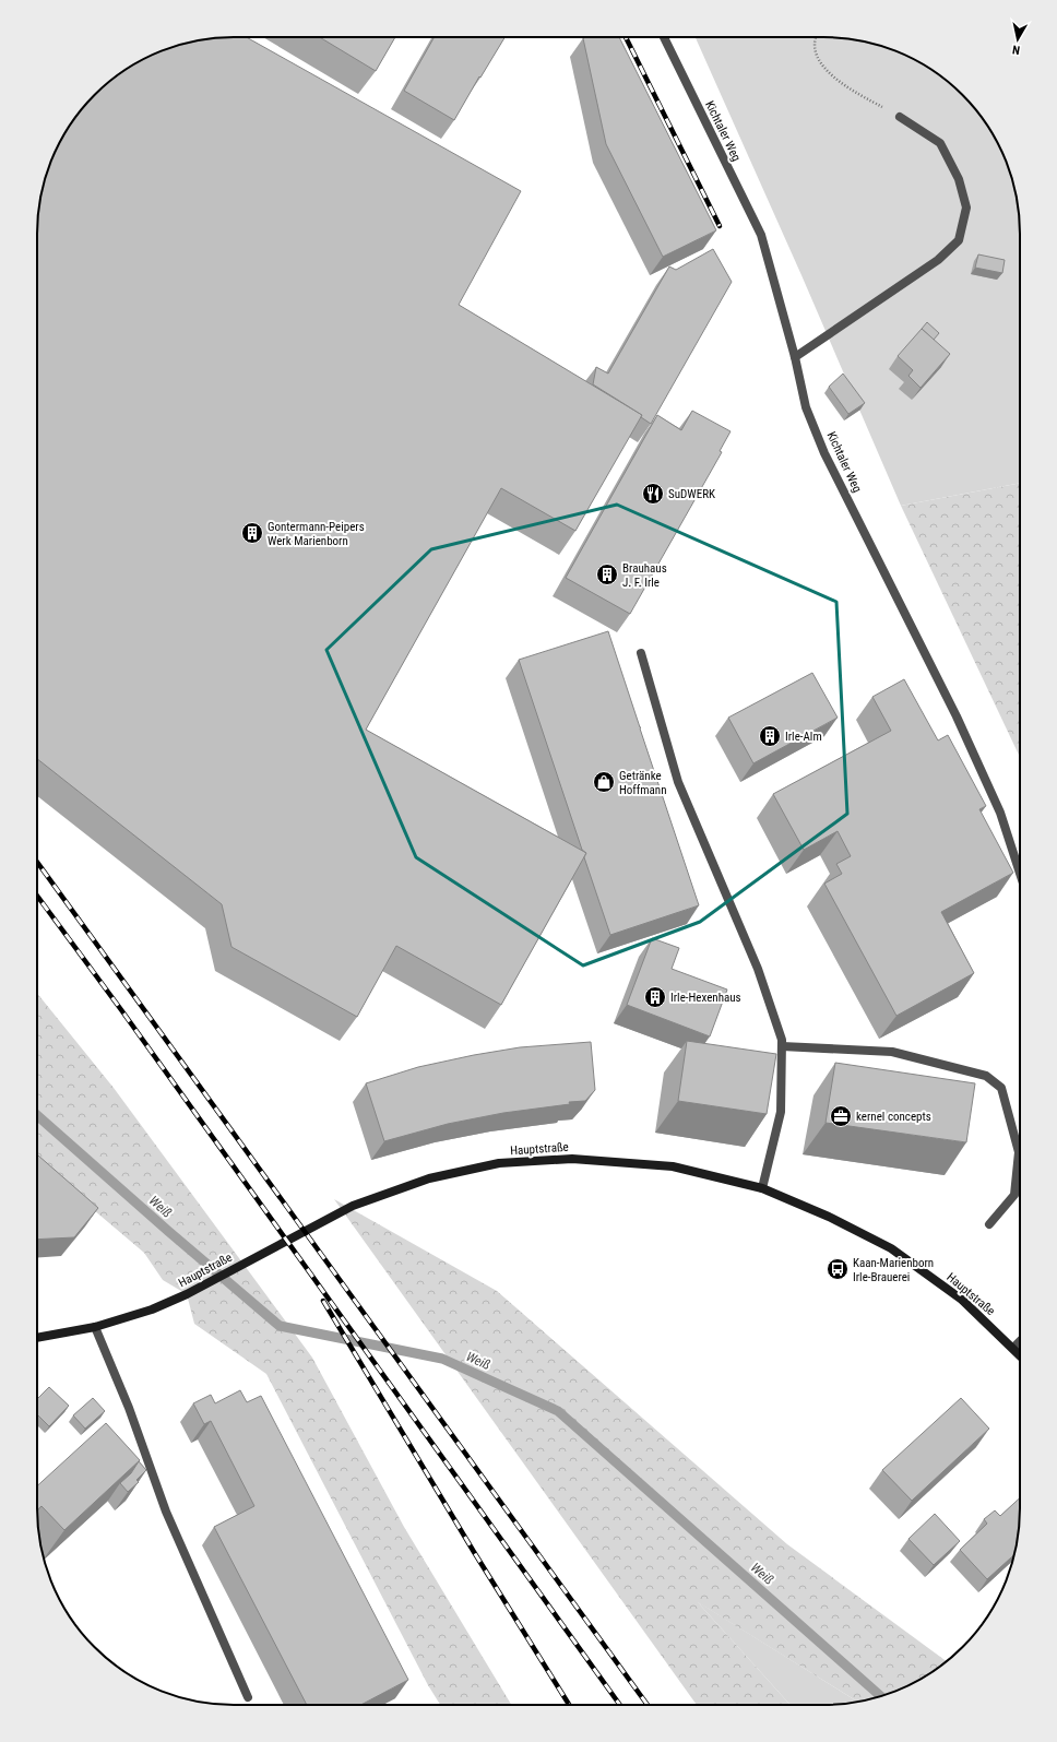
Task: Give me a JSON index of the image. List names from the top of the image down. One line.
{"streets":{"main road":["Hauptstraße"],"street":["Kichtaler Weg"]},"water":["Weiß"],"places":{"restaurant":["SuDWERK"],"building":["Gontermann-Peipers Werk Marienborn","Brauhaus J. F. Irle","Irle-Alm","Irle-Hexenhaus"],"shop":["Getränke Hoffmann"],"office":["kernel concepts"],"bus stop":["Kaan-Marienborn Irle-Brauerei"]},"north":"bottom"}
